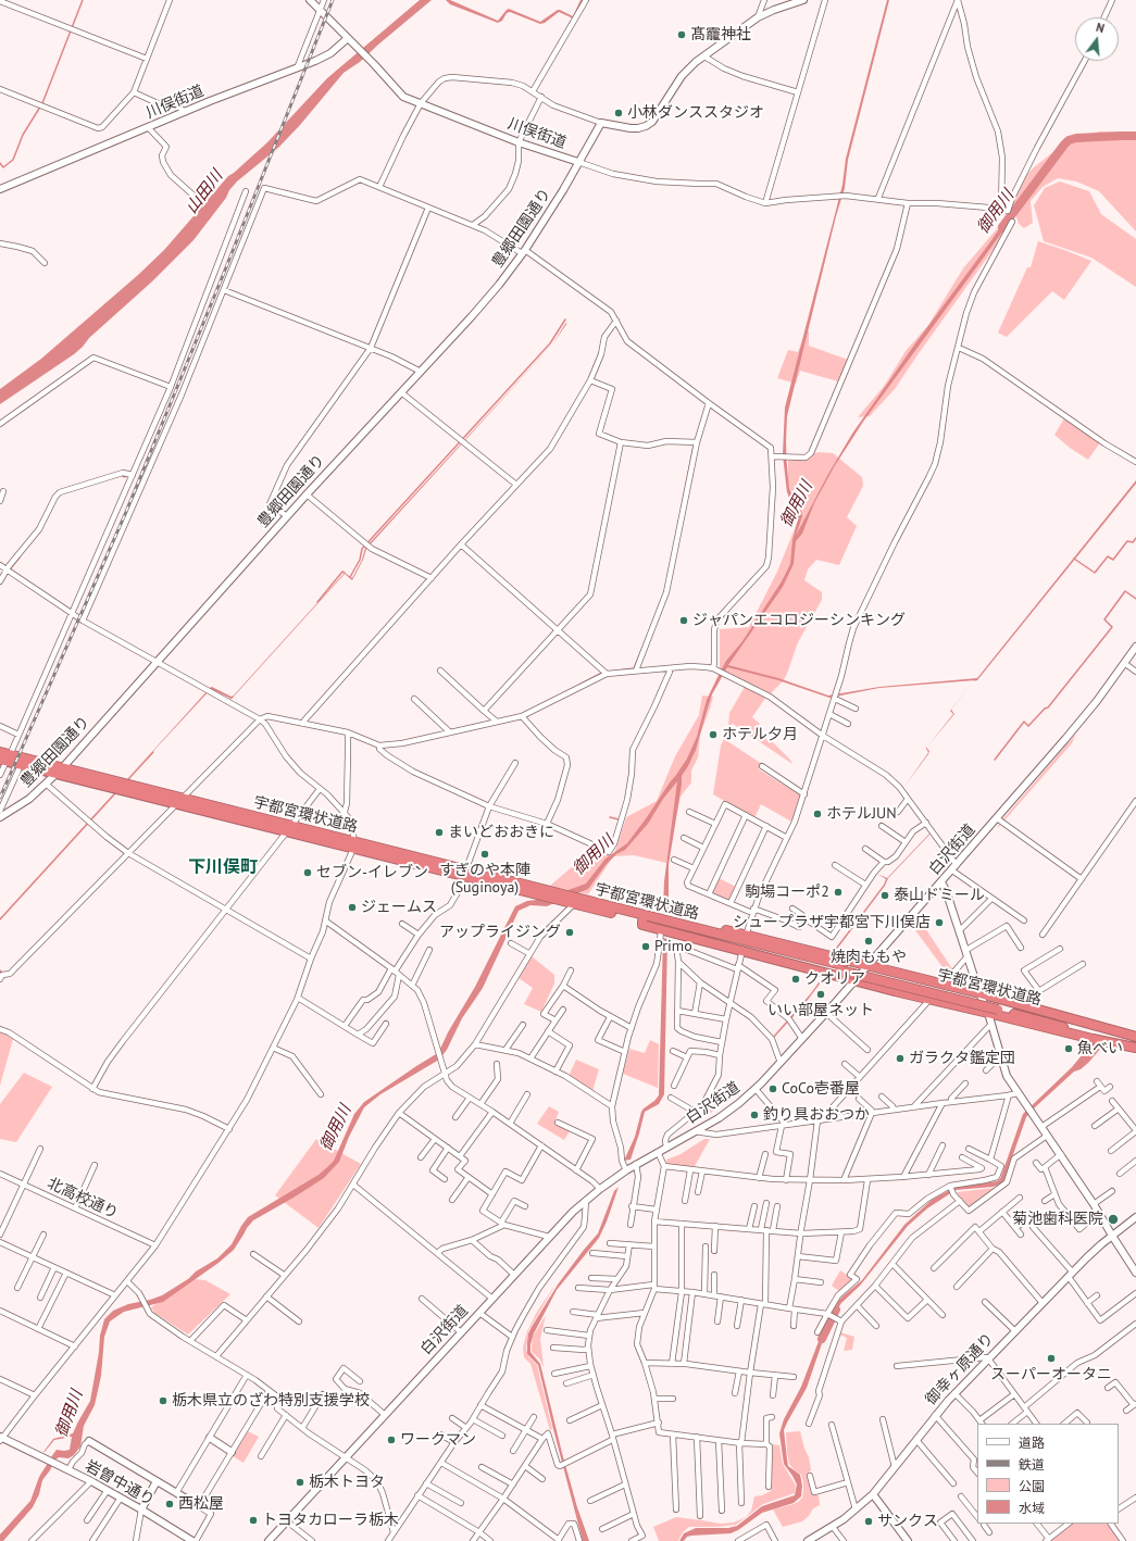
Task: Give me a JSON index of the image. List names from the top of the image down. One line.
{"streets":{"highway":["宇都宮環状道路"],"street":["川俣街道","豊郷田園通り","白沢街道","北高校通り","御幸ヶ原通り","岩曽中通り"]},"crossings":[["川俣街道","豊郷田園通り"],["豊郷田園通り","宇都宮環状道路"]],"districts":["下川俣町"],"water":["山田川","御用川"],"places":["髙靇神社","小林ダンススタジオ","ジャパンエコロジーシンキング","ホテル夕月","ホテルJUN","まいどおおきに","すぎのや本陣 (Suginoya)","セブン-イレブン","駒場コーポ2","泰山ドミール","ジェームス","シュープラザ宇都宮下川俣店","アップライジング","焼肉ももや","Primo","クオリア","いい部屋ネット","魚べい","ガラクタ鑑定団","CoCo壱番屋","釣り具おおつか","菊池歯科医院","スーパーオータニ","栃木県立のざわ特別支援学校","ワークマン","栃木トヨタ","西松屋","トヨタカローラ栃木","サンクス"],"legend":["道路","鉄道","公園","水域"],"north":"top"}
